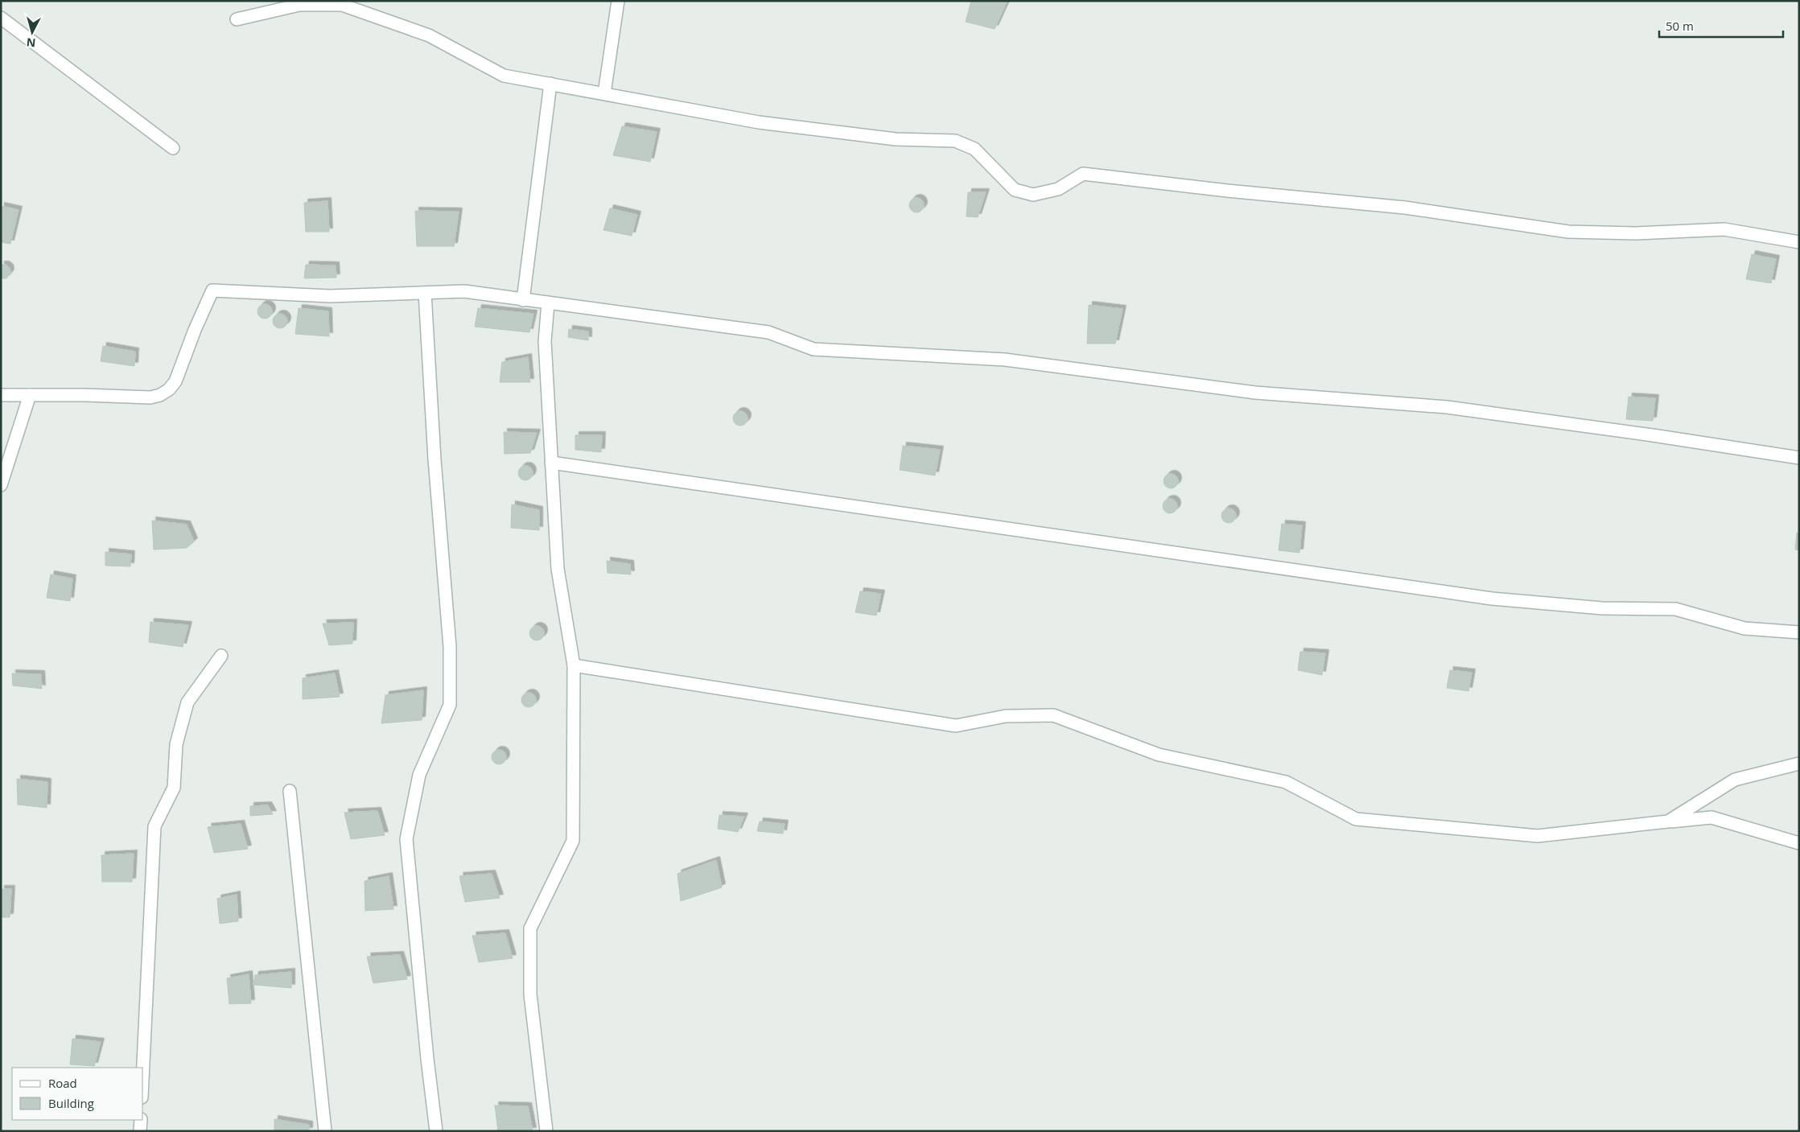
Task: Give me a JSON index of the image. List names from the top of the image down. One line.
{"legend":["Road","Building"],"scale_bar":"50 m","north":"bottom"}
